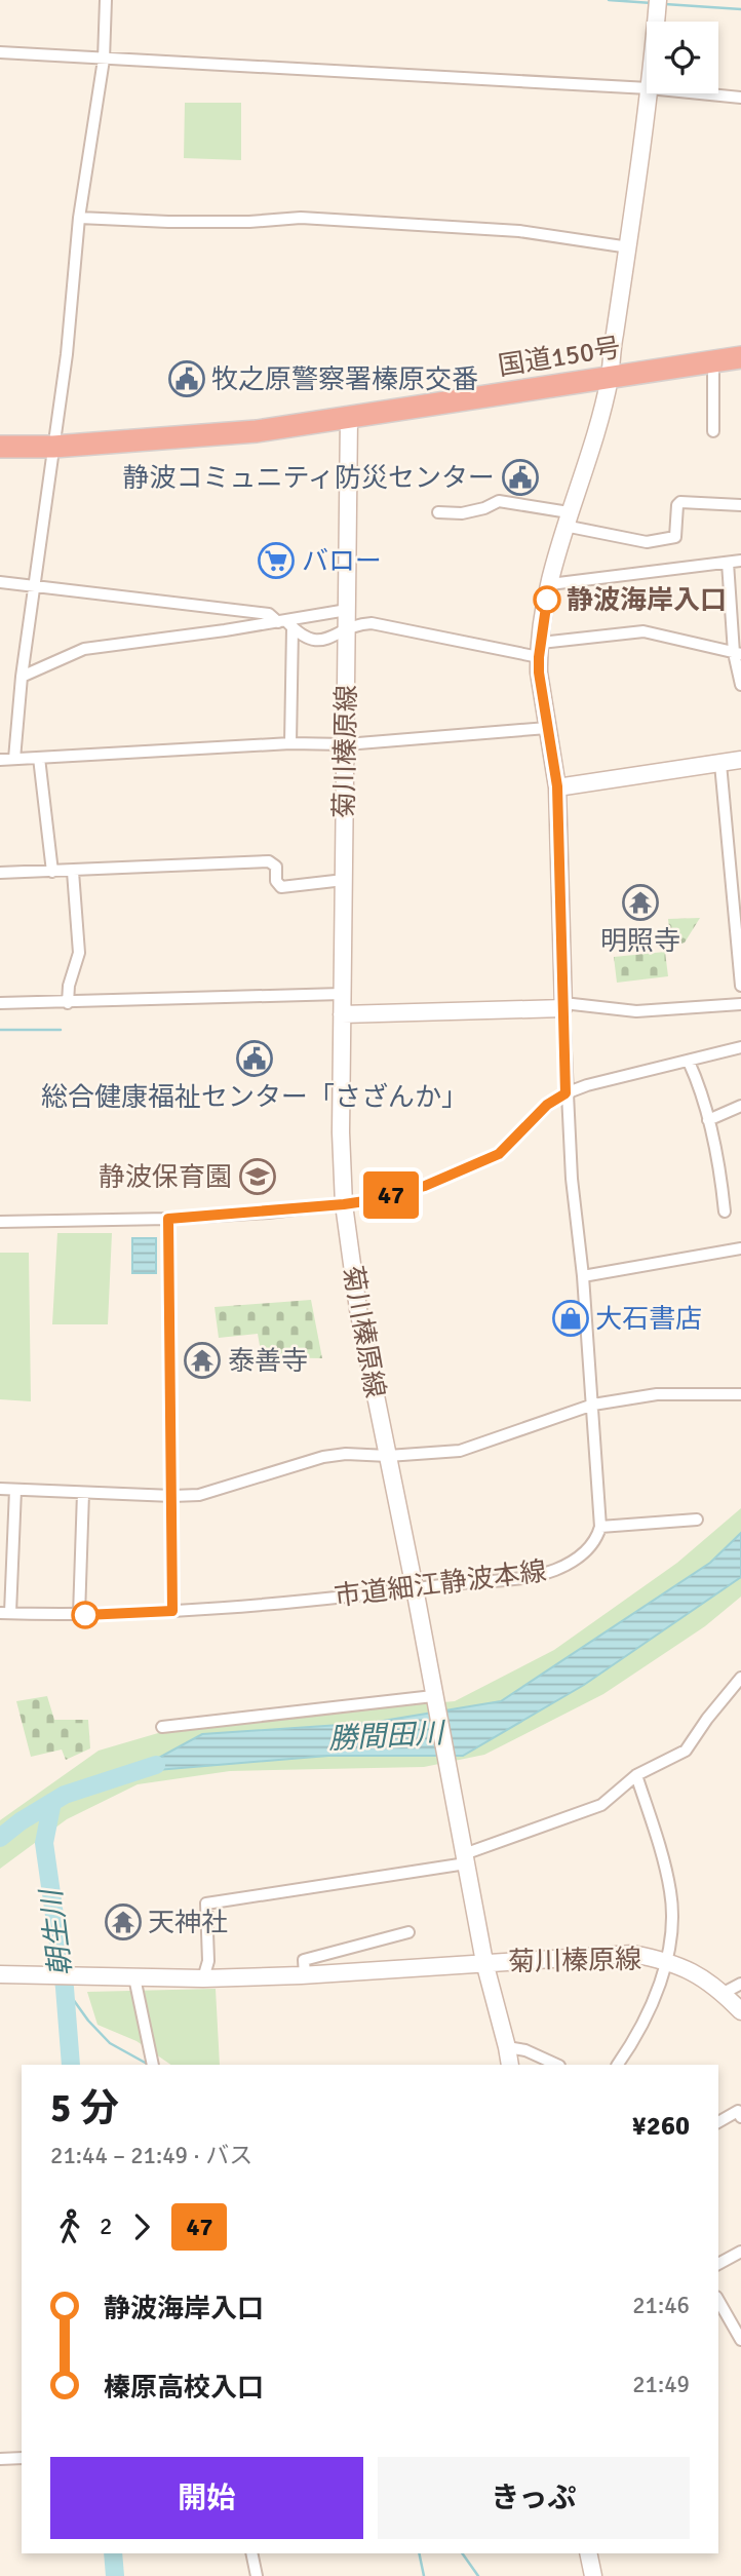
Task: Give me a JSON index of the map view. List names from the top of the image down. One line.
{"streets":{"highway":["国道150号"],"street":["菊川榛原線","市道細江静波本線"]},"crossings":[["国道150号","菊川榛原線"],["菊川榛原線","市道細江静波本線"]],"water":["勝間田川","朝生川"],"places":{"public building":["牧之原警察署榛原交番","静波コミュニティ防災センター","総合健康福祉センター「さざんか」"],"supermarket":["バロー"],"other":["静波海岸入口"],"temple":["明照寺","泰善寺","天神社"],"school or university":["静波保育園"],"shop":["大石書店"]},"lines":["bus line 47"],"page":{"on_map":"47","heading":["5 分","21:44 – 21:49 · バス","¥260"],"legs":["2","47"],"list":[{"name":"静波海岸入口","value":"21:46"},{"name":"榛原高校入口","value":"21:49"}],"buttons":["開始","きっぷ"]}}
